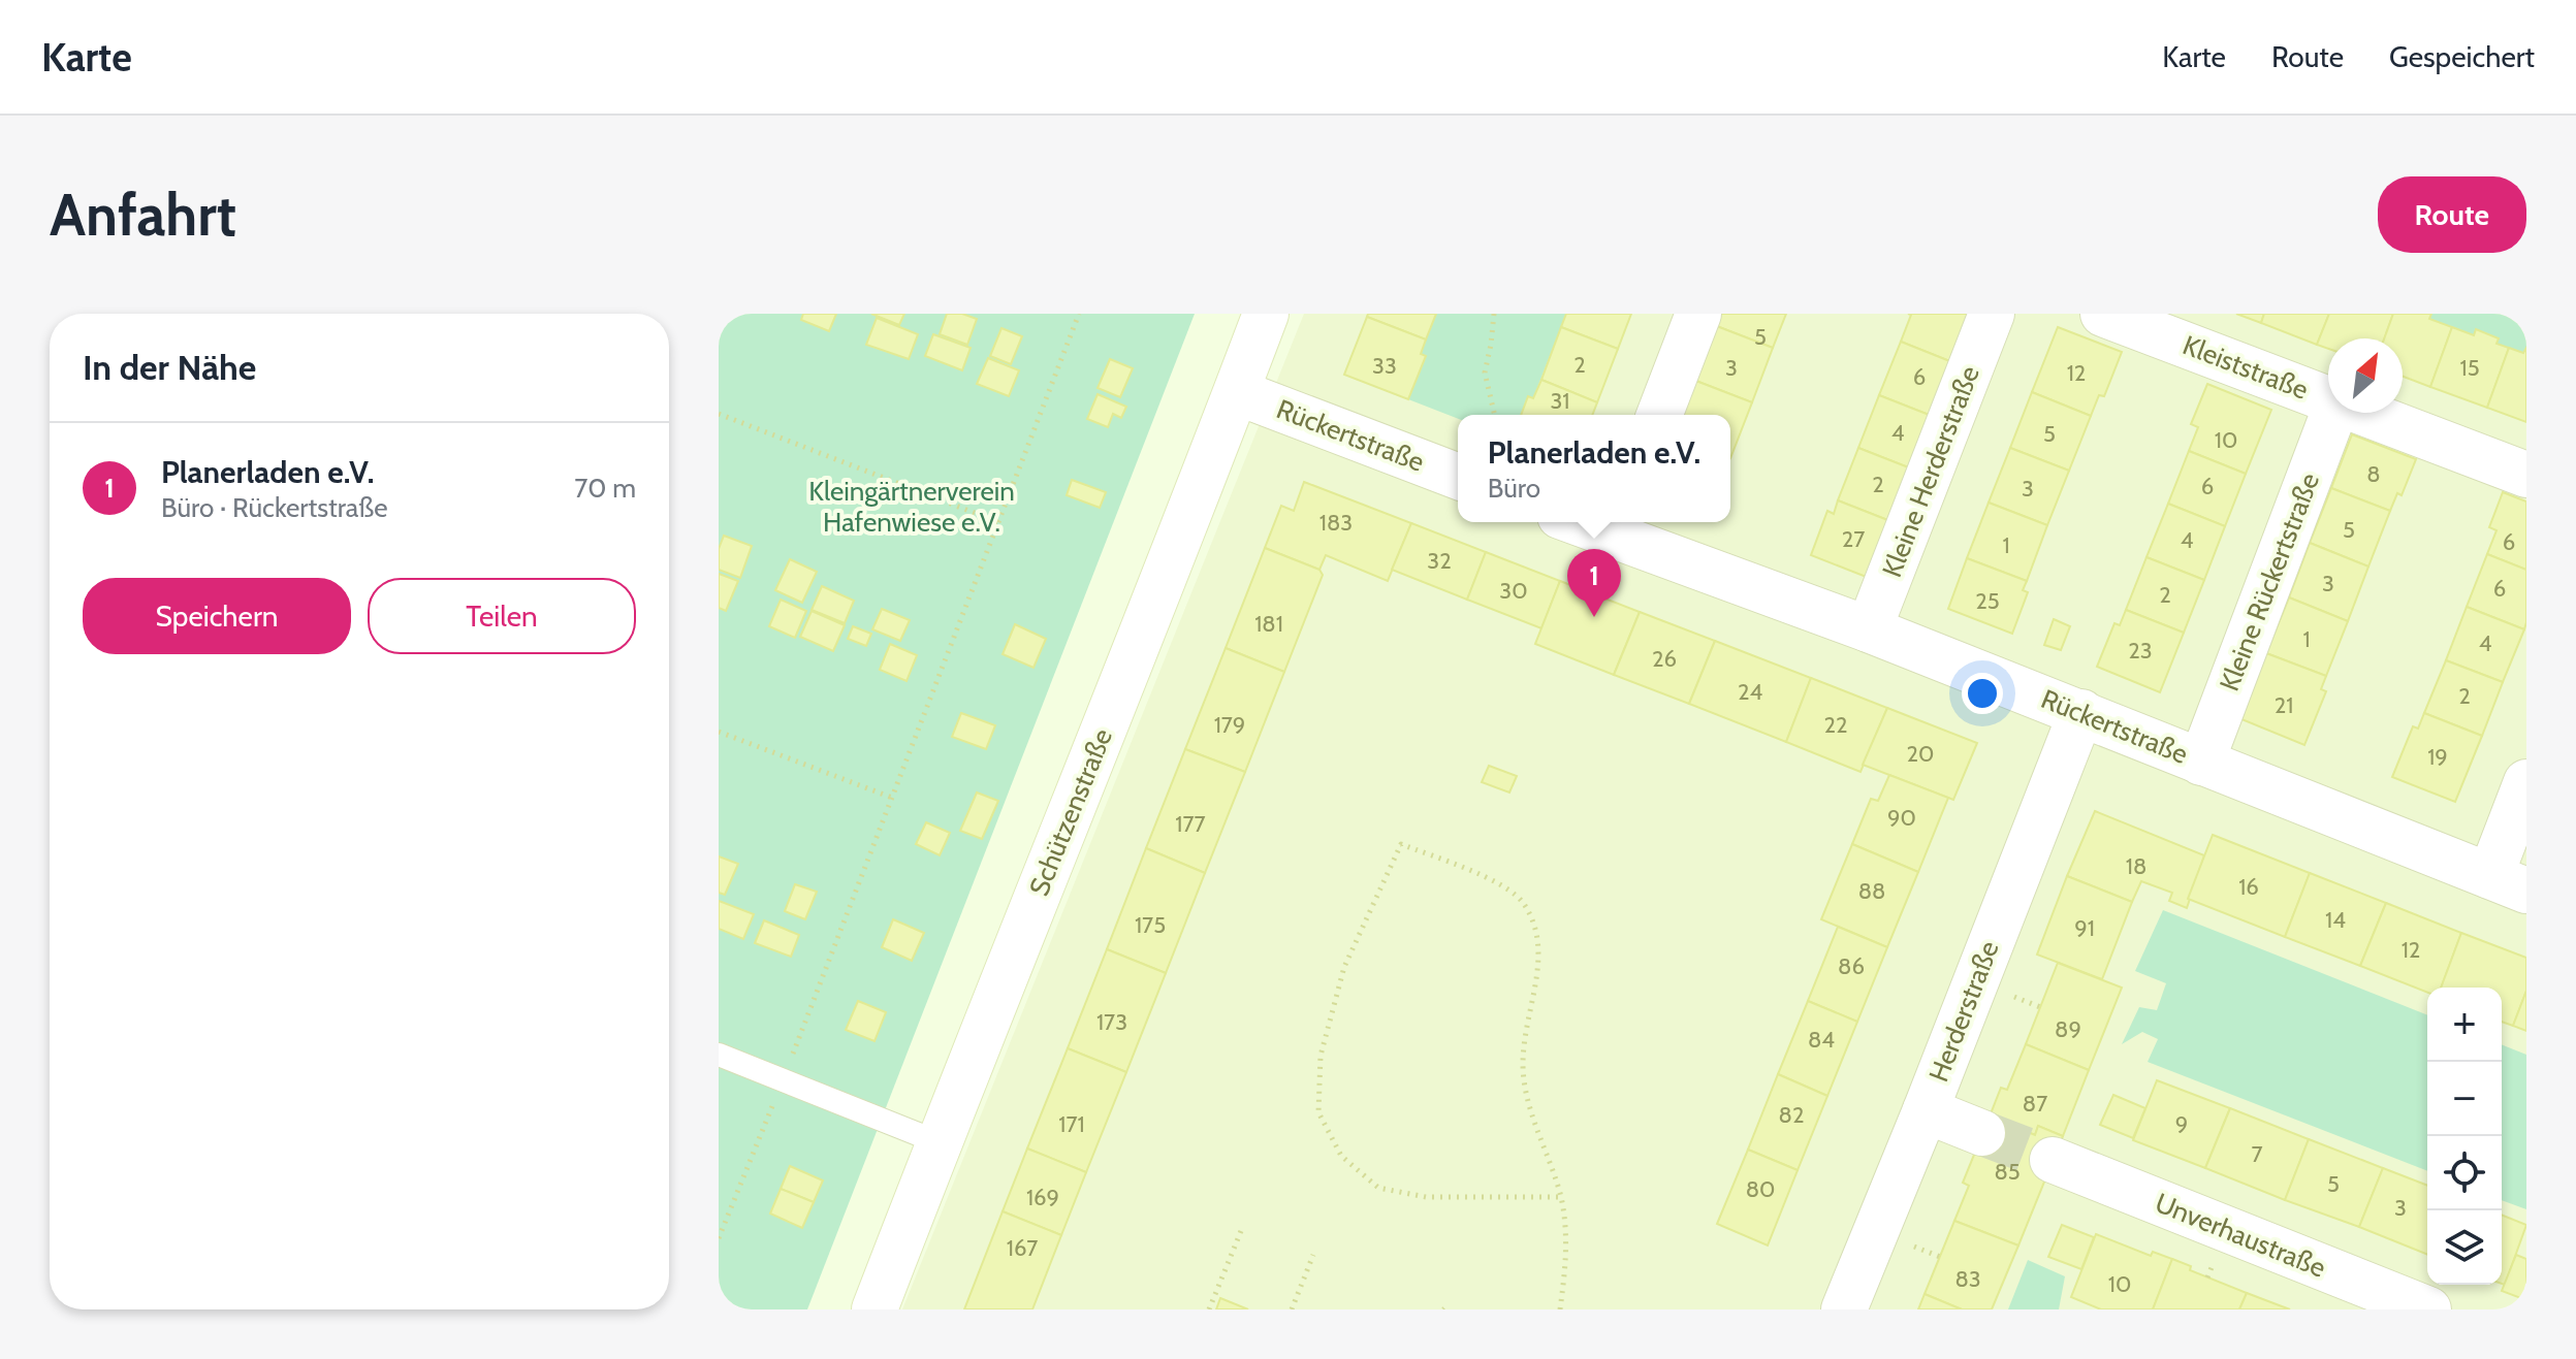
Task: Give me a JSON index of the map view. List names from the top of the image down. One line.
{"streets":{"street":["Kleiststraße","Rückertstraße","Kleine Herderstraße","Kleine Rückertstraße","Schützenstraße","Herderstraße","Unverhaustraße"]},"crossings":[["Rückertstraße","Kleine Herderstraße"],["Rückertstraße","Kleine Rückertstraße"],["Rückertstraße","Schützenstraße"],["Rückertstraße","Herderstraße"]],"parks":["Kleingärtnerverein Hafenwiese e.V."],"house_numbers":["5","2","33","3","15","12","6","31","4","5","10","8","2","6","3","183","5","27","4","6","1","32","3","6","30","2","25","181","1","4","23","26","24","2","21","179","22","20","19","90","177","18","16","88","14","175","91","12","86","173","89","84","87","82","171","9","7","85","5","80","169","3","167","83","10"],"north":"top right","page":{"header":"Karte","nav":["Karte","Route","Gespeichert"],"buttons":["Route",["Speichern","Teilen"]],"title":"Anfahrt","heading":"In der Nähe","popup":["Planerladen e.V.","Büro"],"list":[{"mark":"1","name":"Planerladen e.V.","note":"Büro · Rückertstraße","value":"70 m"}],"pins":"1","map_buttons":["+","−"]}}
